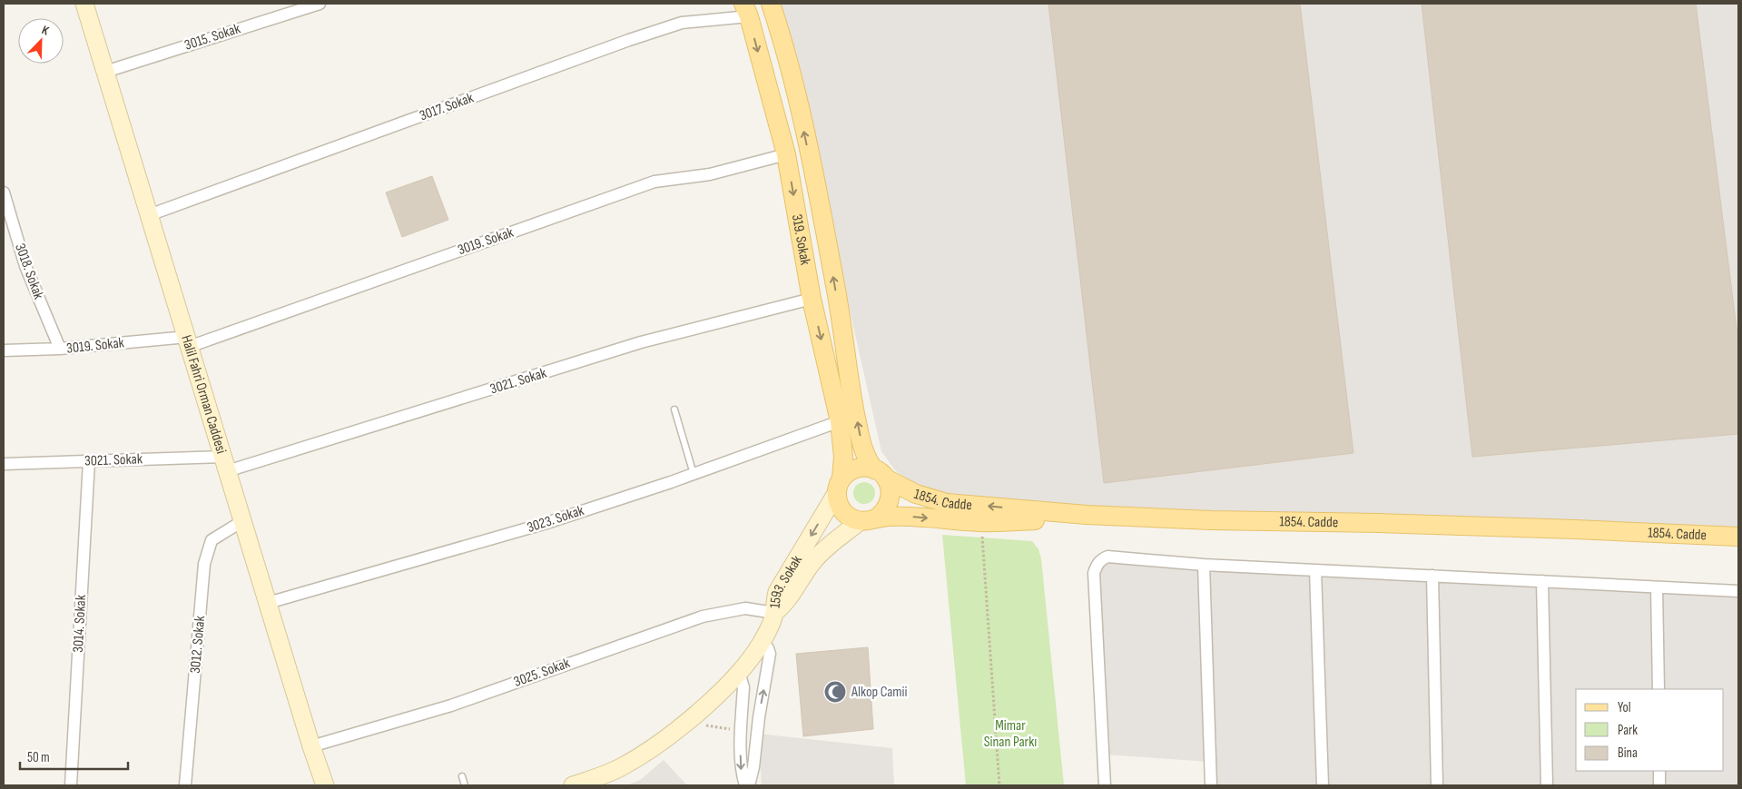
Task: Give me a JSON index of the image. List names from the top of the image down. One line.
{"streets":{"main road":["319. Sokak","Halil Fahri Orman Caddesi","1854. Cadde","1593. Sokak"],"street":["3015. Sokak","3017. Sokak","3019. Sokak","3018. Sokak","3021. Sokak","3023. Sokak","3014. Sokak","3012. Sokak","3025. Sokak"]},"crossings":[["3015. Sokak","Halil Fahri Orman Caddesi"],["3017. Sokak","319. Sokak"],["3017. Sokak","Halil Fahri Orman Caddesi"],["319. Sokak","3019. Sokak"],["319. Sokak","3021. Sokak"],["319. Sokak","1854. Cadde"],["319. Sokak","3023. Sokak"],["319. Sokak","1593. Sokak"],["3019. Sokak","3018. Sokak"],["3019. Sokak","Halil Fahri Orman Caddesi"],["3021. Sokak","Halil Fahri Orman Caddesi"],["3021. Sokak","3014. Sokak"],["Halil Fahri Orman Caddesi","3023. Sokak"],["Halil Fahri Orman Caddesi","3012. Sokak"],["Halil Fahri Orman Caddesi","3025. Sokak"],["1854. Cadde","1593. Sokak"],["1593. Sokak","3025. Sokak"]],"parks":["Mimar Sinan Parkı"],"places":{"mosque":["Alkop Camii"]},"legend":["Yol","Park","Bina"],"scale_bar":"50 m","north":"top right"}
